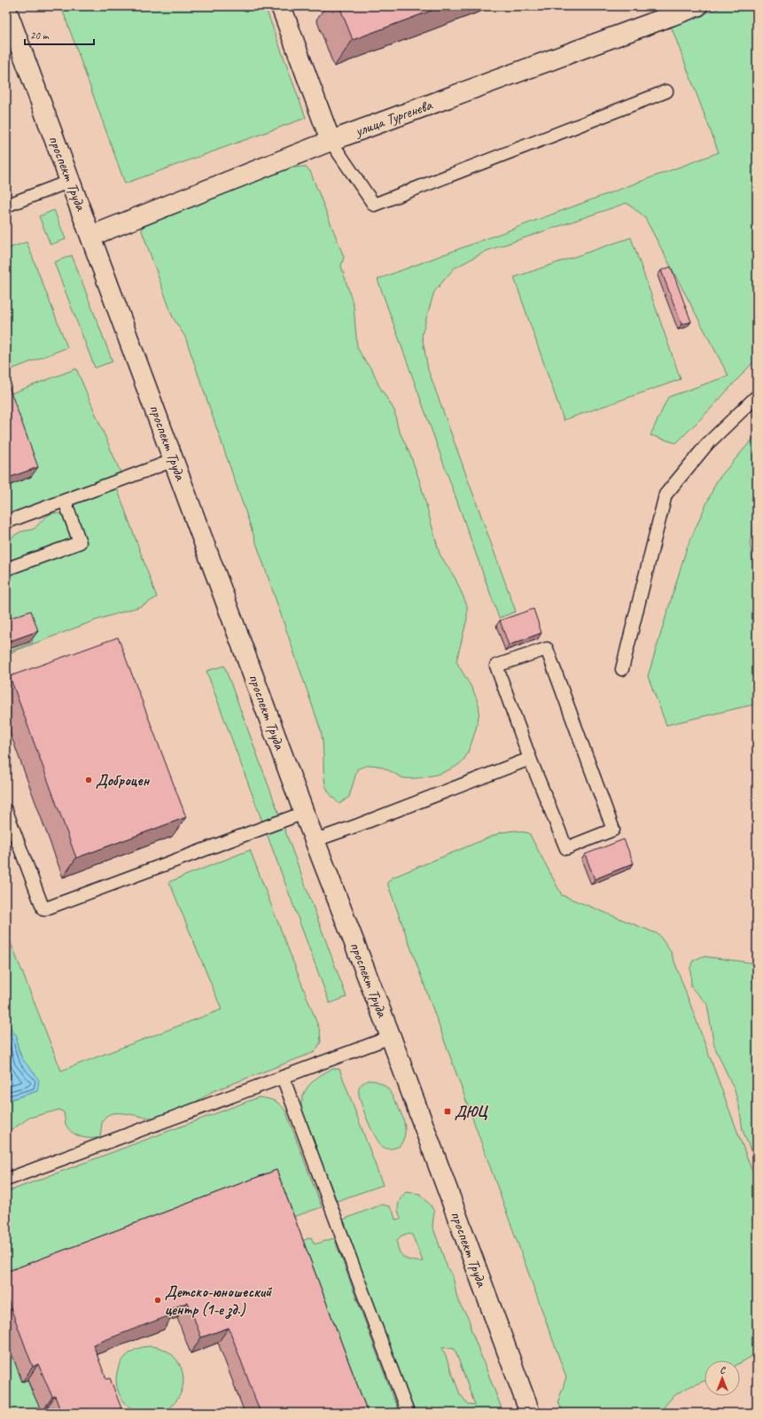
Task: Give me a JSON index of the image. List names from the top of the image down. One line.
{"streets":{"main road":["улица Тургенева","проспект Труда"]},"crossings":[["улица Тургенева","проспект Труда"]],"places":{"other":["Доброцен","Детско-юношеский центр (1-е зд.)"],"transit":["ДЮЦ"]},"scale_bar":"20 m","north":"top"}
